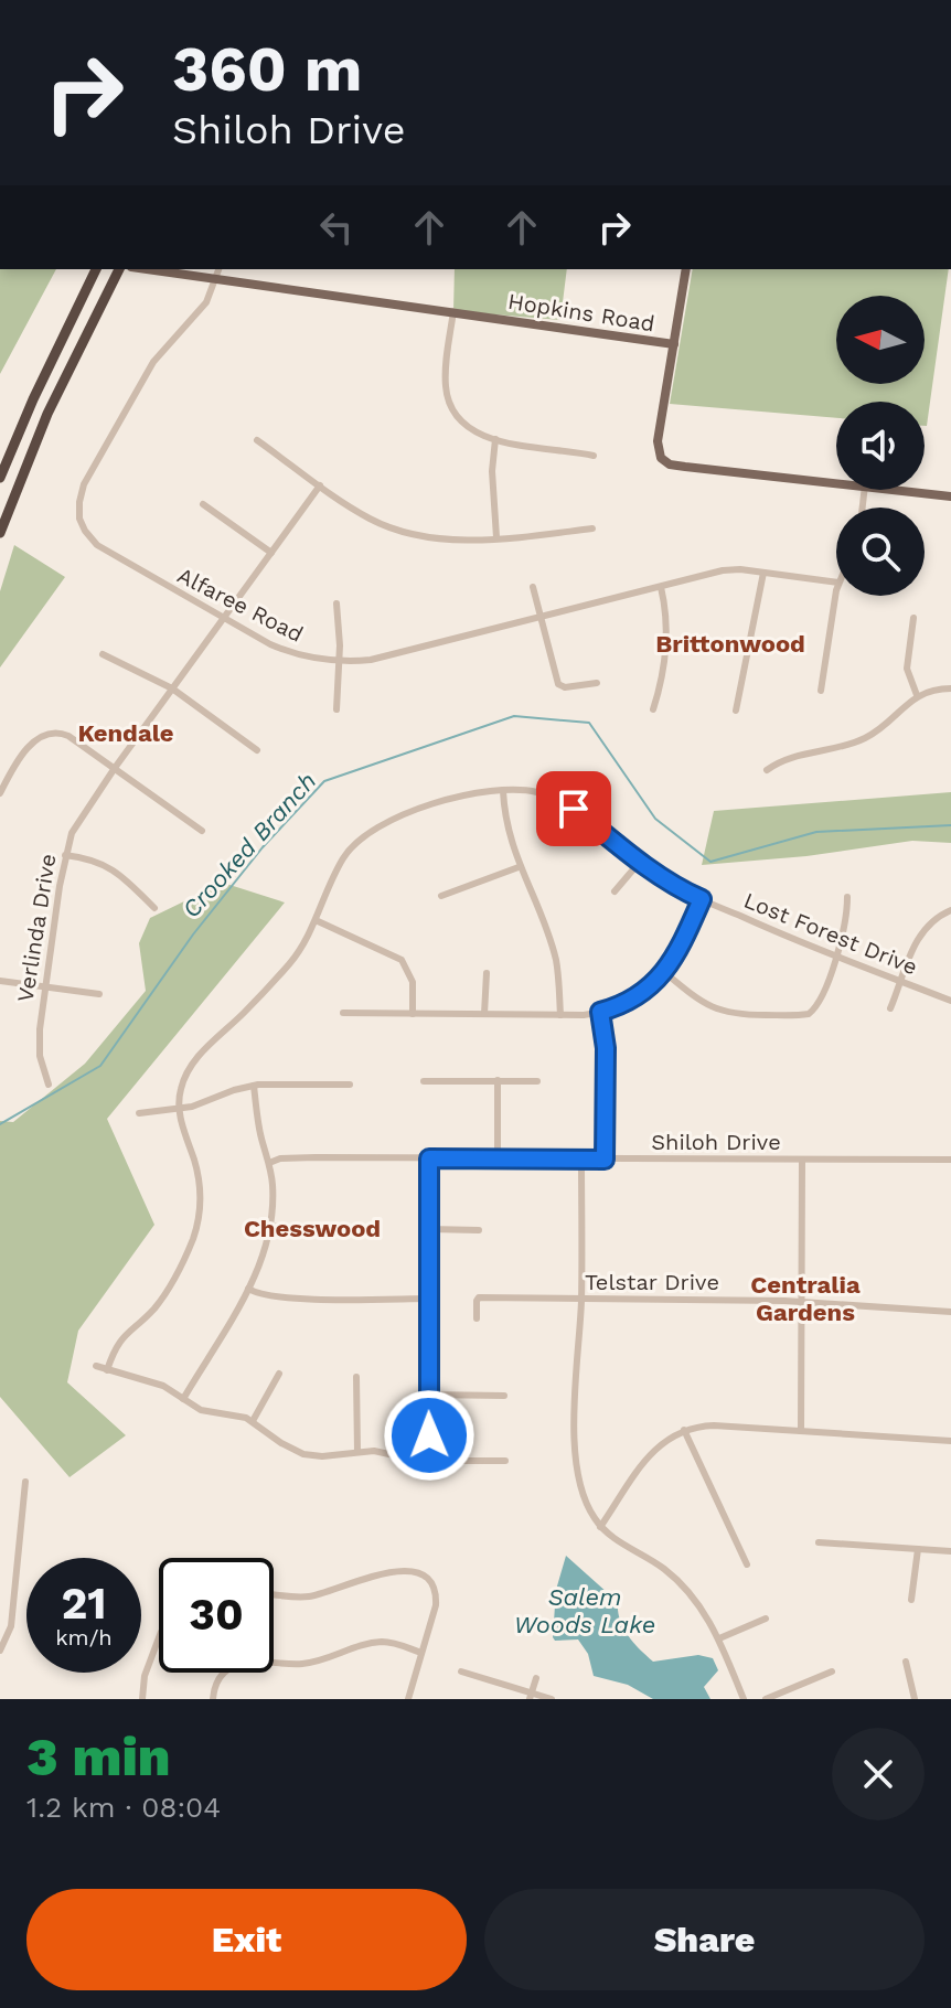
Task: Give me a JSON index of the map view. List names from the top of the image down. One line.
{"streets":{"main road":["Hopkins Road"],"street":["Alfaree Road","Verlinda Drive","Lost Forest Drive","Shiloh Drive","Telstar Drive"]},"crossings":[["Hopkins Road","Alfaree Road"],["Alfaree Road","Verlinda Drive"]],"districts":["Brittonwood","Kendale","Chesswood","Centralia Gardens"],"water":["Crooked Branch","Salem Woods Lake"],"north":"left","page":{"turn":["360 m","Shiloh Drive"],"speed":"21 km/h","limit":"30","heading":["3 min","1.2 km · 08:04"],"buttons":["Exit","Share"]}}
